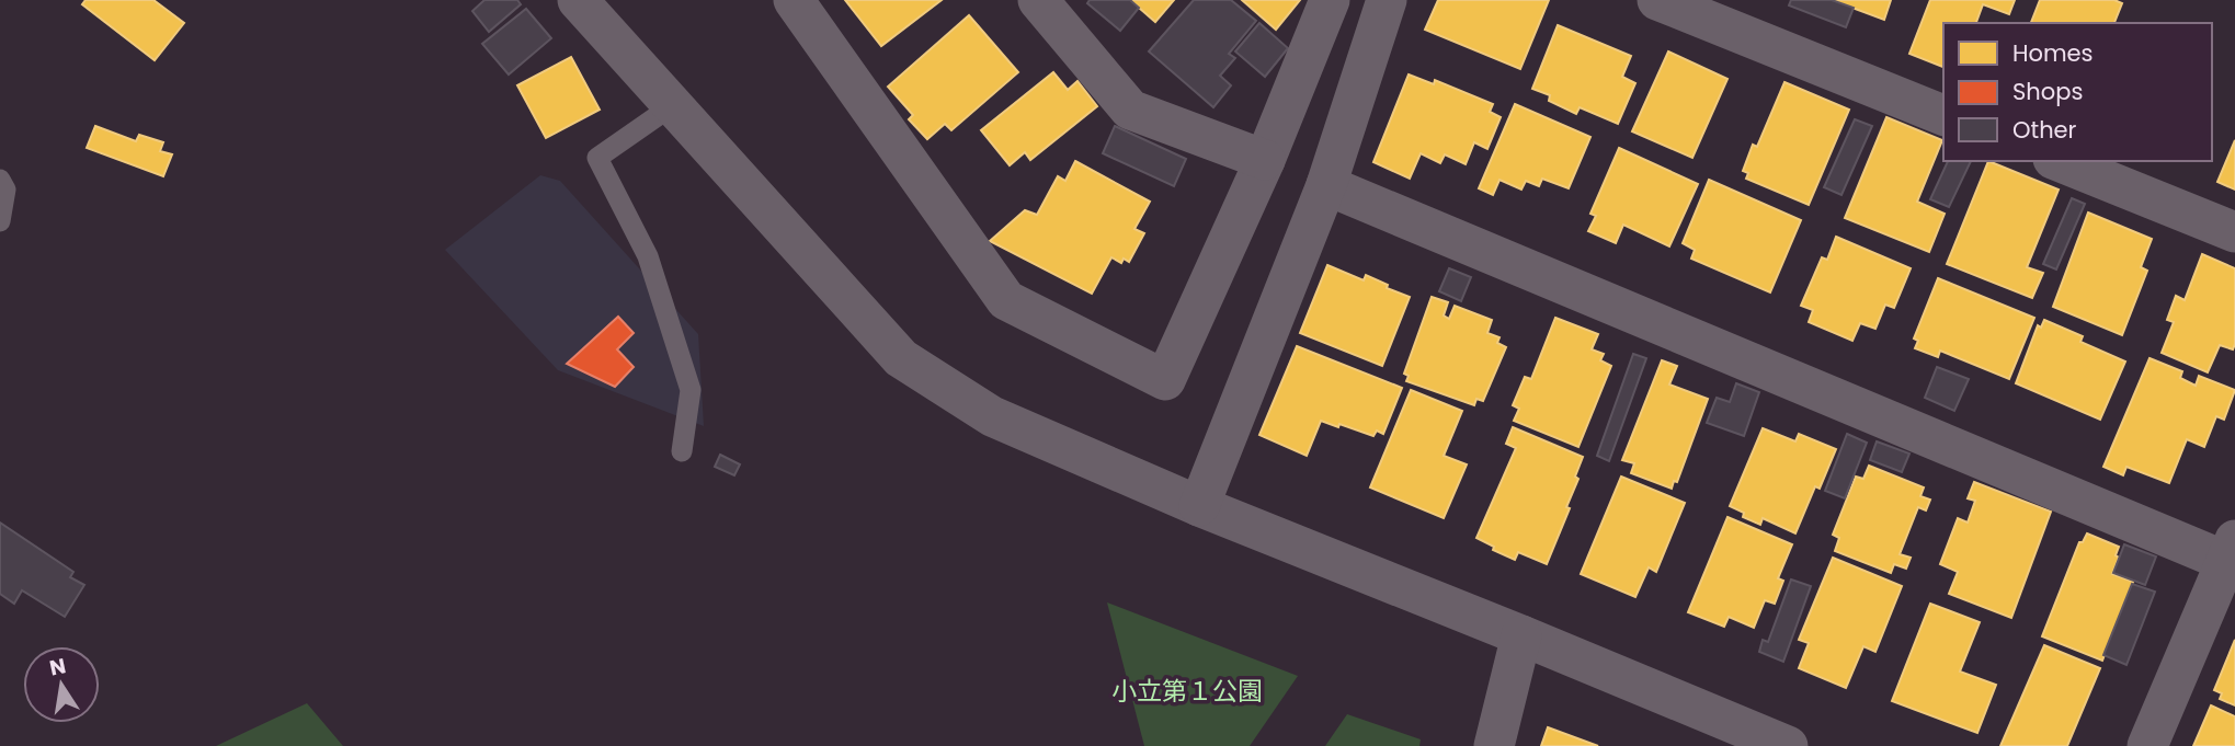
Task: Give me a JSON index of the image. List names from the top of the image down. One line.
{"parks":["小立第１公園"],"legend":["Homes","Shops","Other"],"north":"top"}
